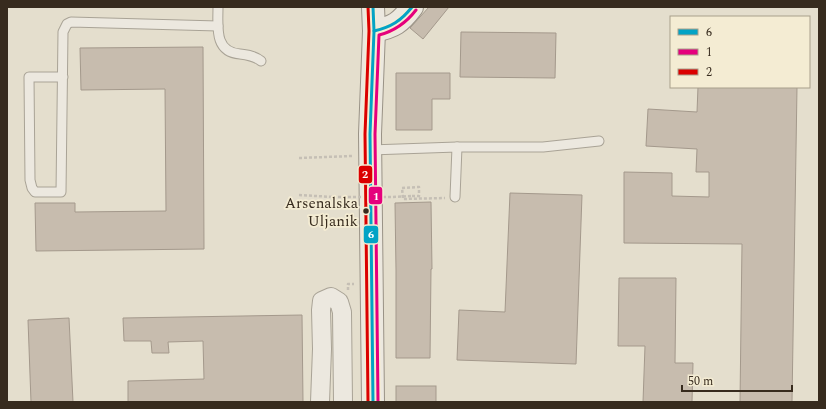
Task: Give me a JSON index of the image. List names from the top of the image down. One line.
{"places":["Arsenalska Uljanik"],"lines":["transit line 6","transit line 2","transit line 1"],"legend":["6","1","2"],"scale_bar":"50 m"}
